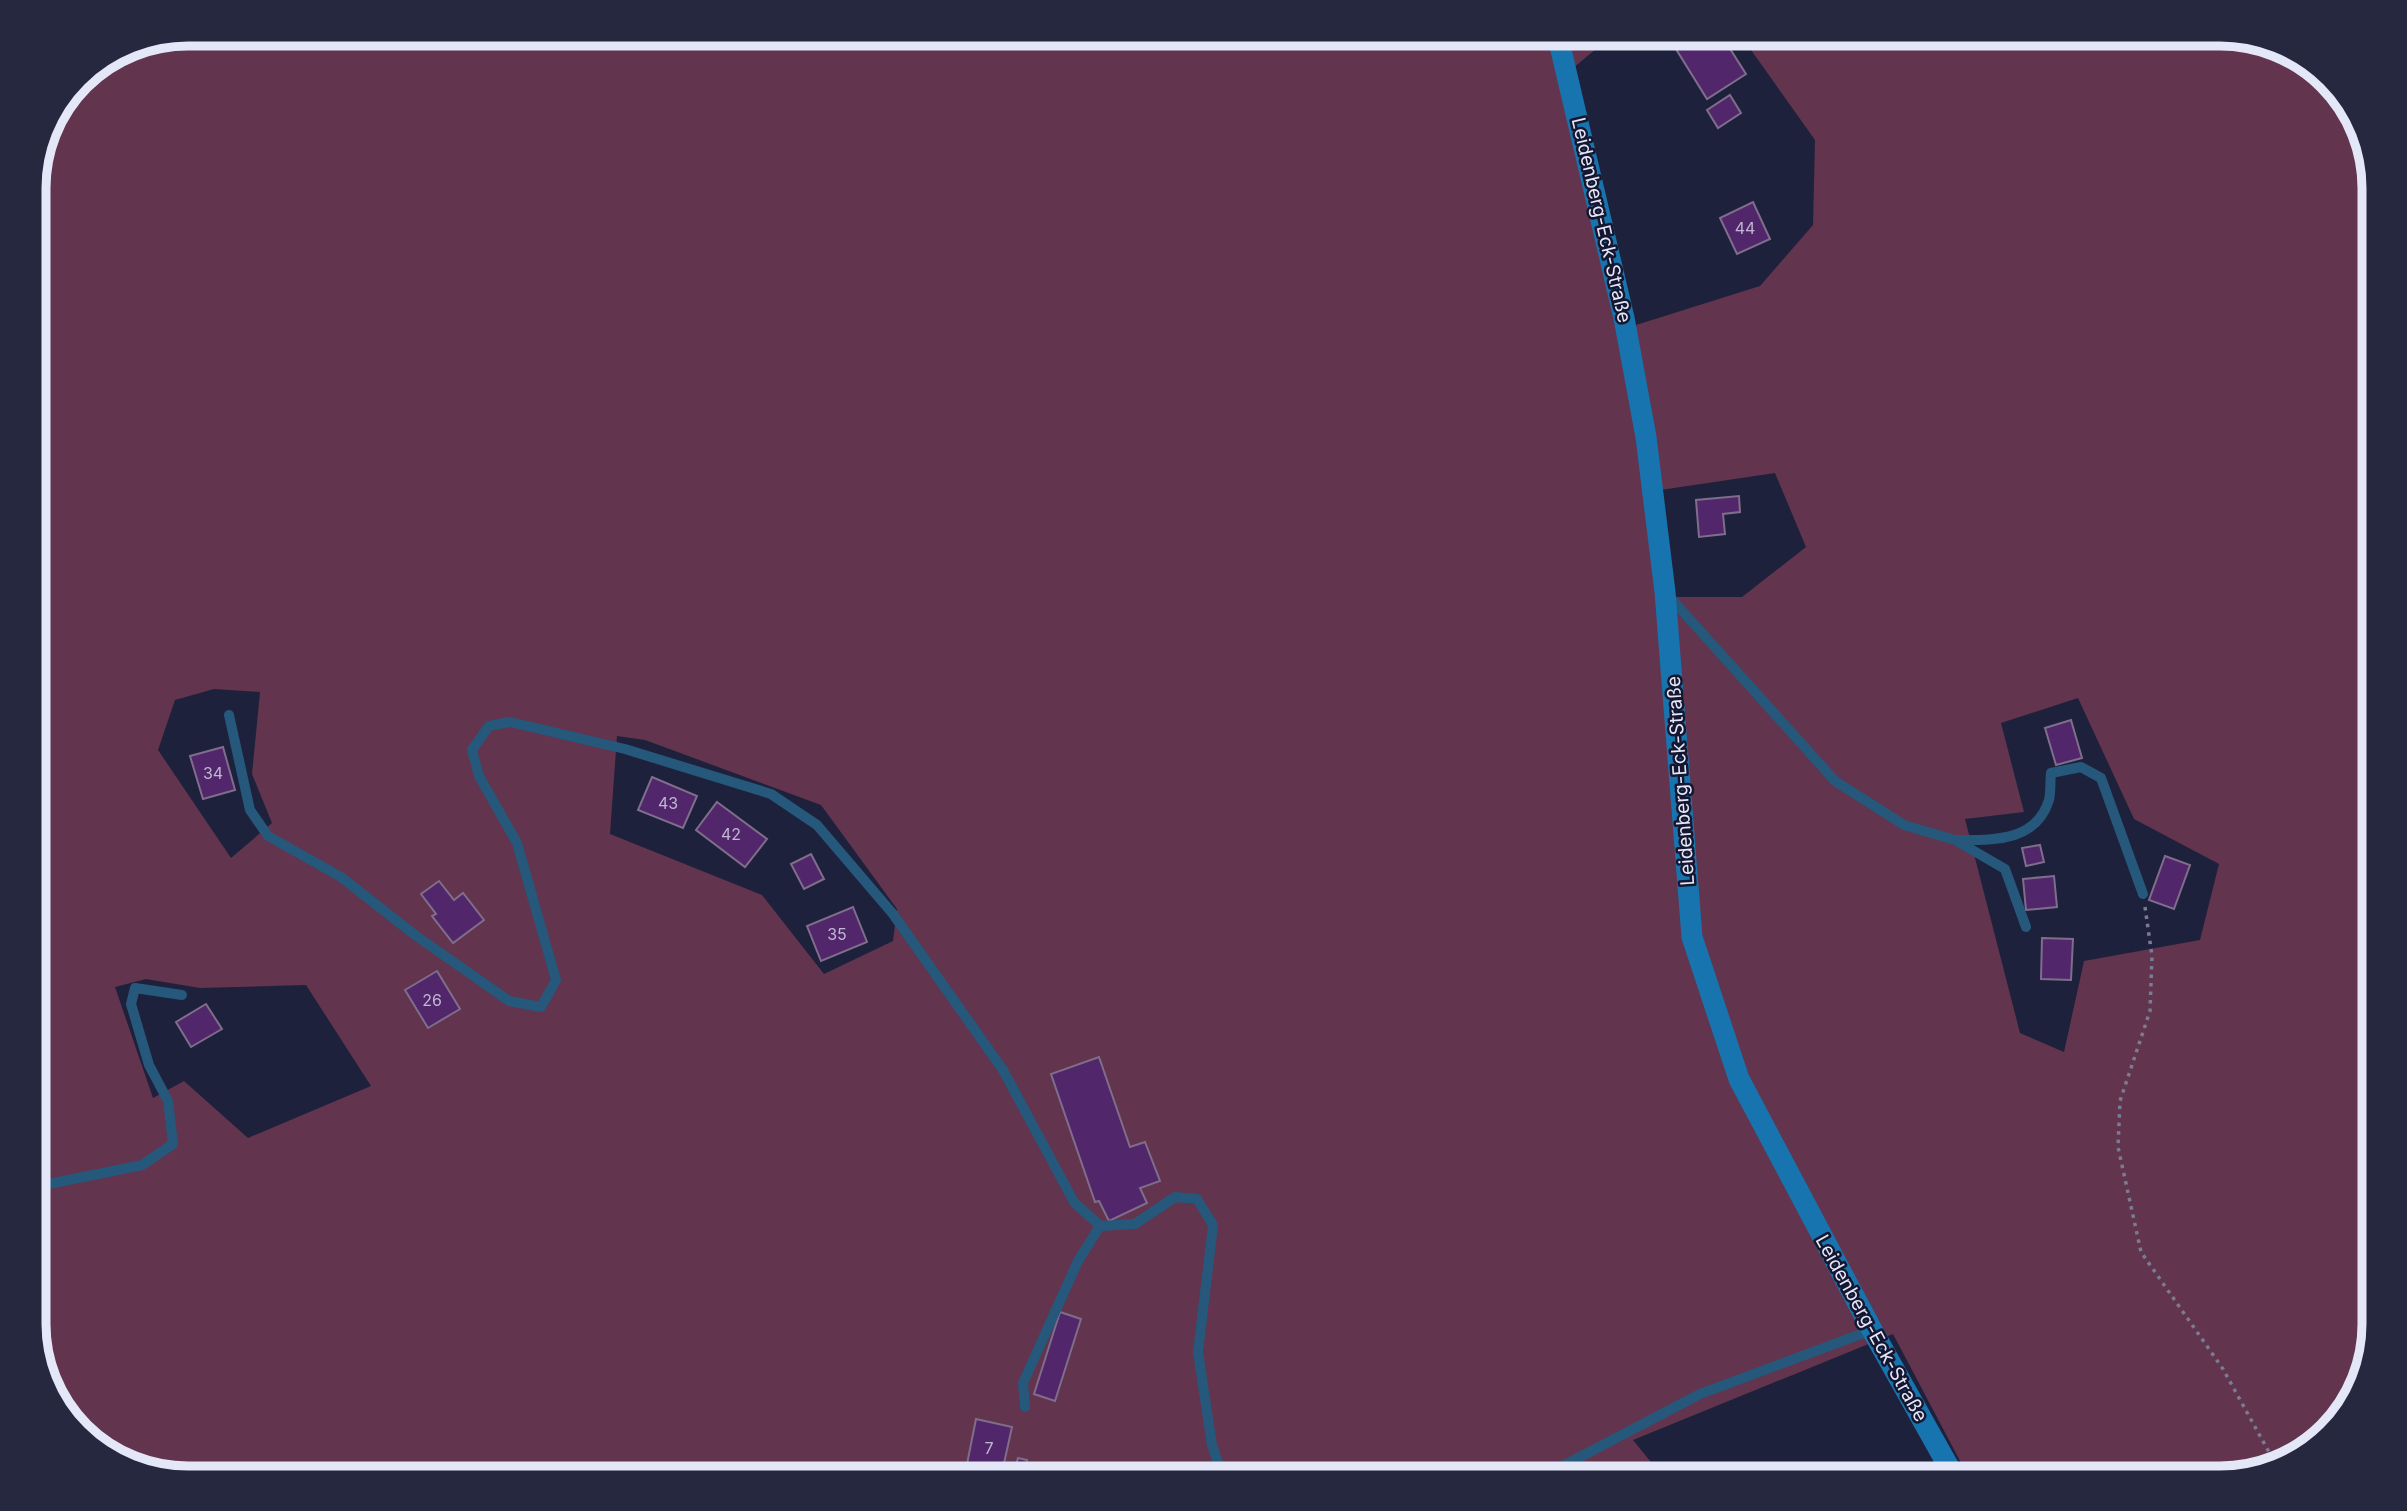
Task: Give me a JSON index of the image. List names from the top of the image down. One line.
{"streets":{"street":["Leidenberg-Eck-Straße"]},"house_numbers":["44","34","43","42","35","26","7"]}
